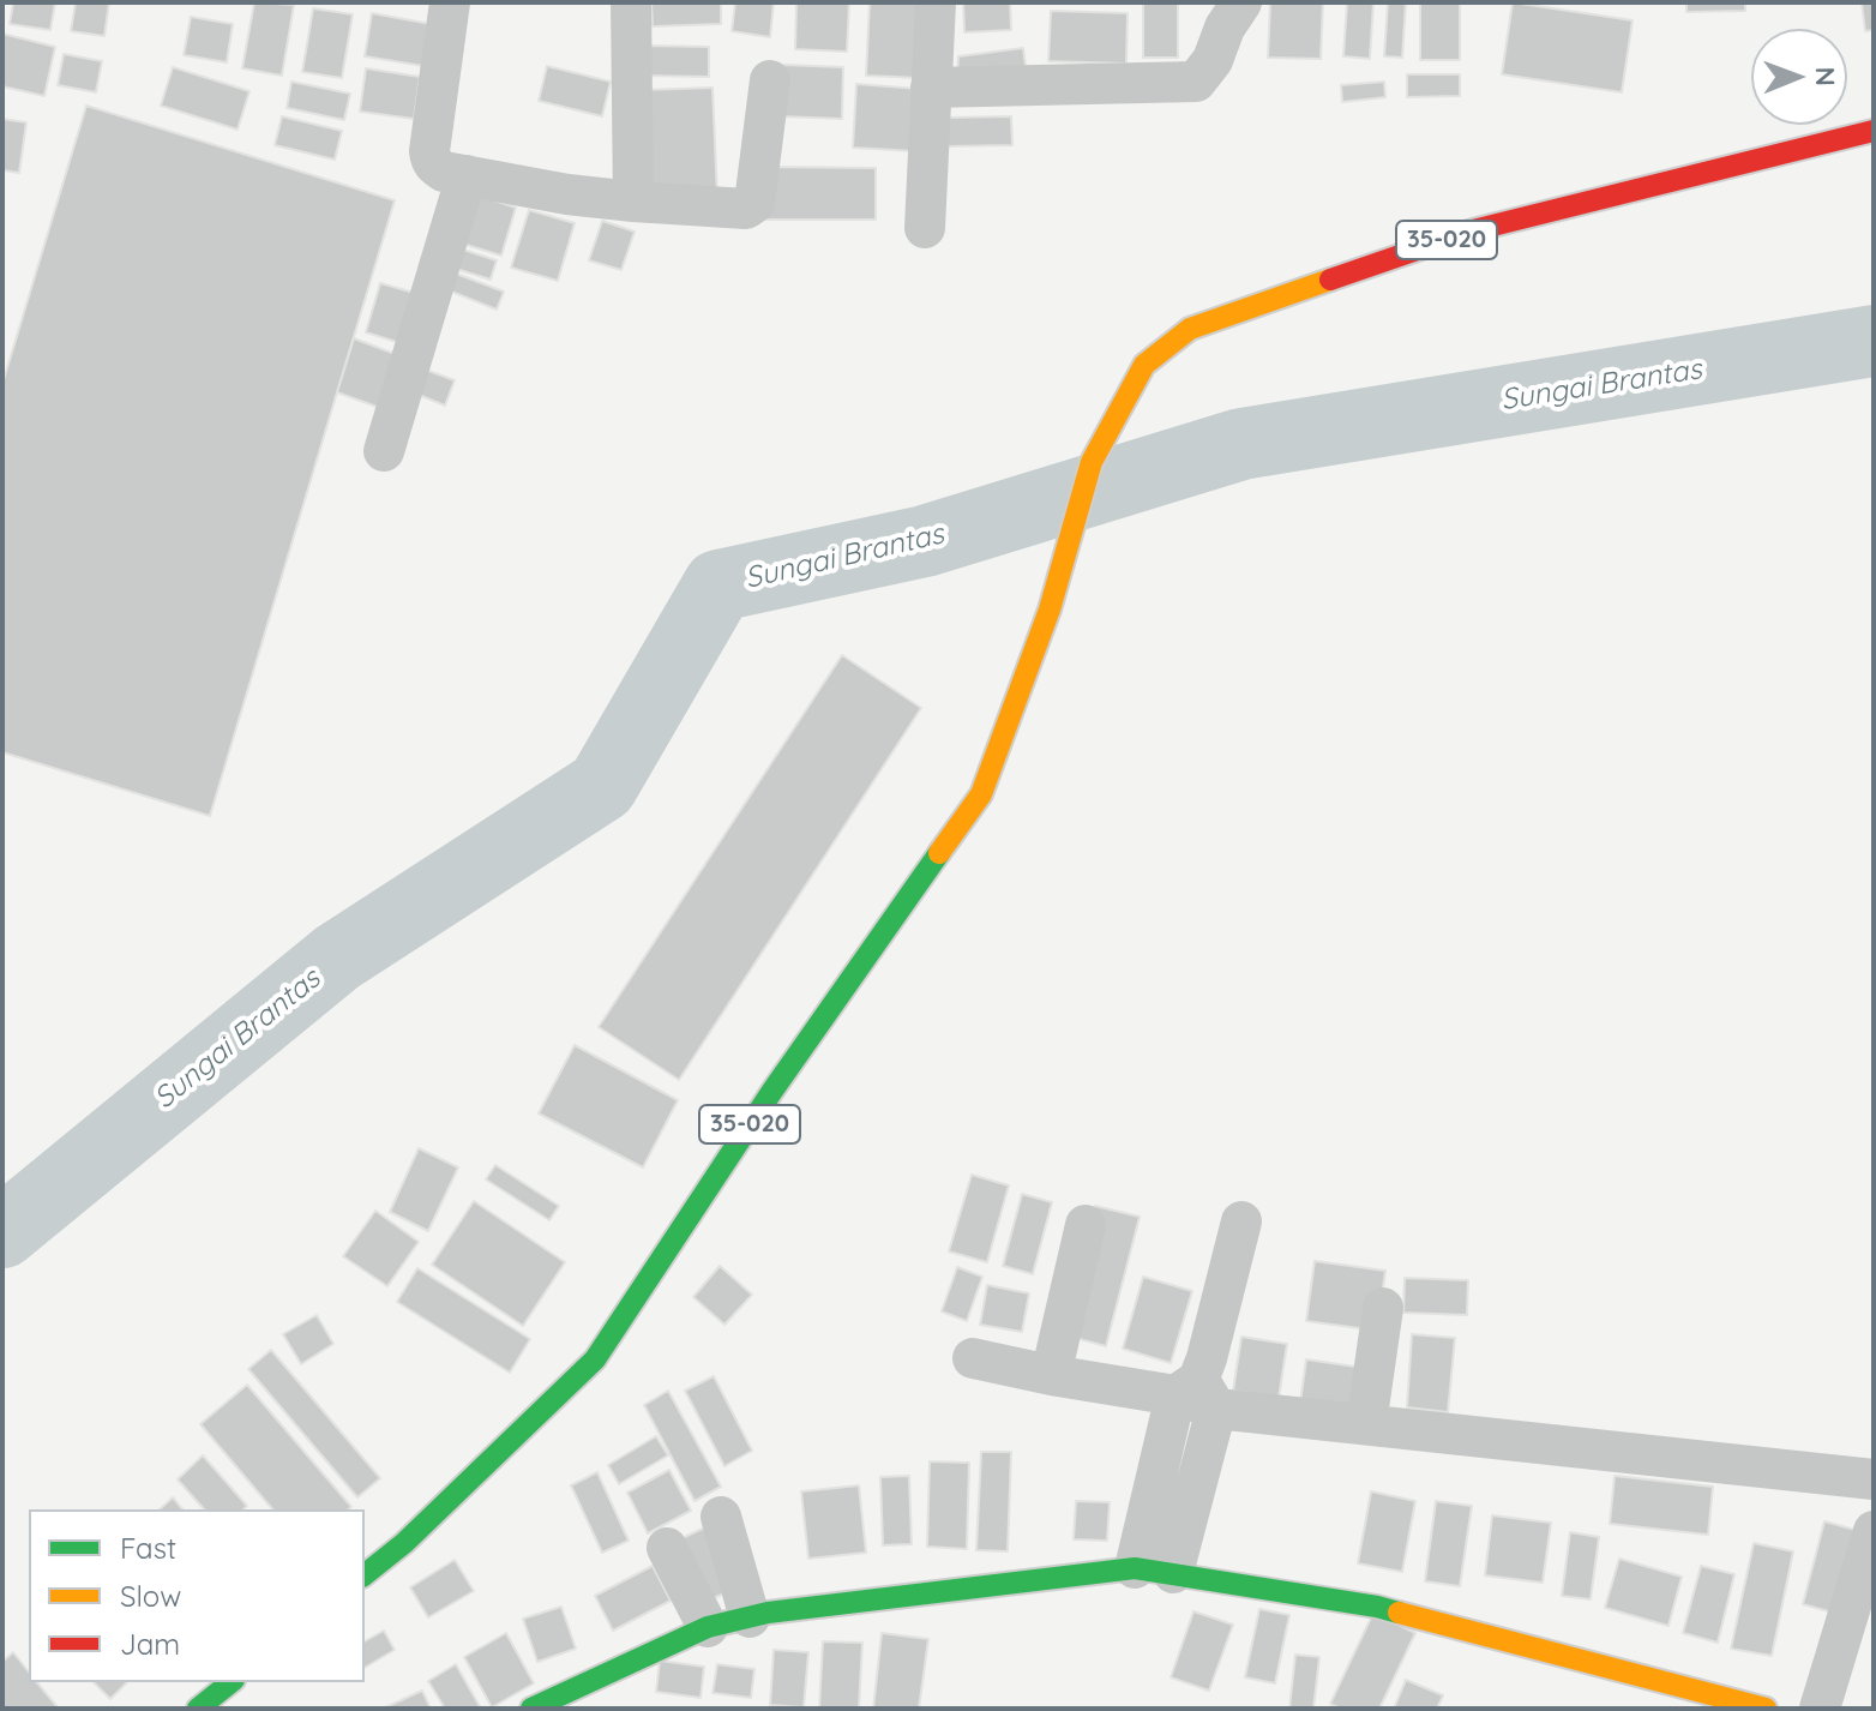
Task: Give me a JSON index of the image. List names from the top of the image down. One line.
{"streets":{"main road":["35-020"]},"water":["Sungai Brantas"],"legend":["Fast","Slow","Jam"],"north":"right"}
